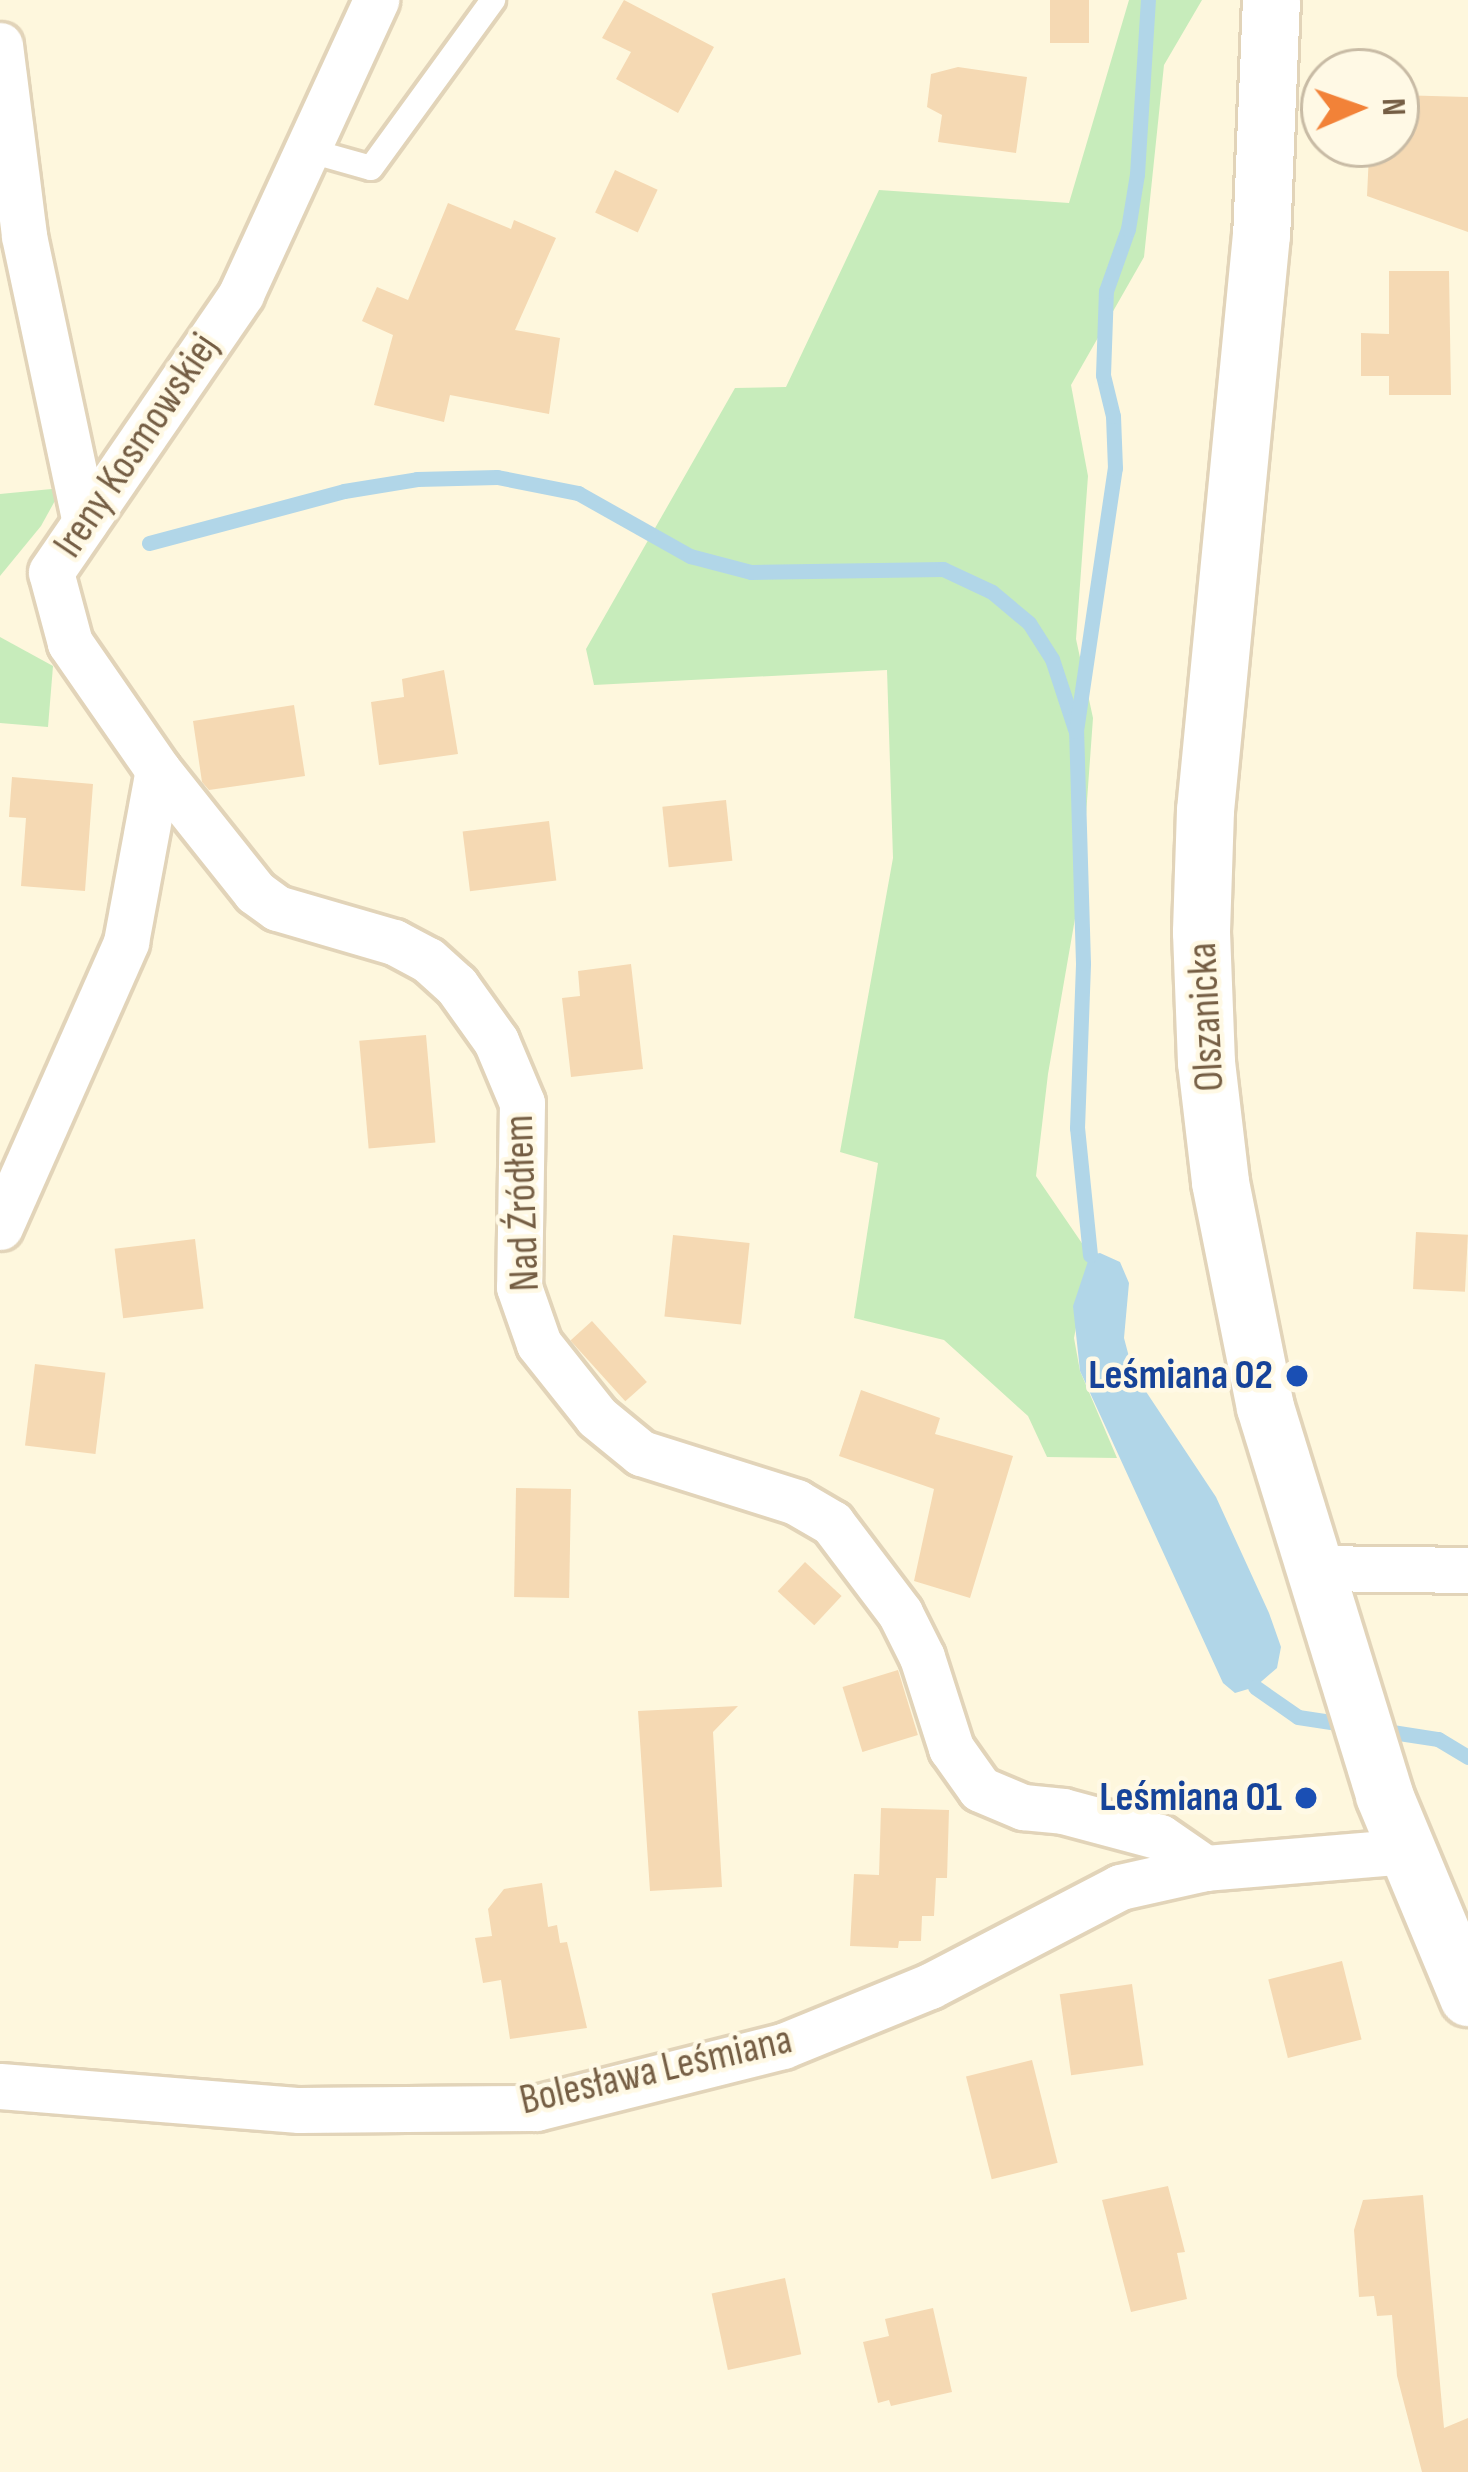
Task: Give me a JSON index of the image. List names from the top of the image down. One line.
{"streets":{"street":["Ireny Kosmowskiej","Olszanicka","Nad Źródłem","Bolesława Leśmiana"]},"crossings":[["Ireny Kosmowskiej","Nad Źródłem"],["Olszanicka","Bolesława Leśmiana"],["Nad Źródłem","Bolesława Leśmiana"]],"places":["Leśmiana 02","Leśmiana 01"],"north":"right"}
